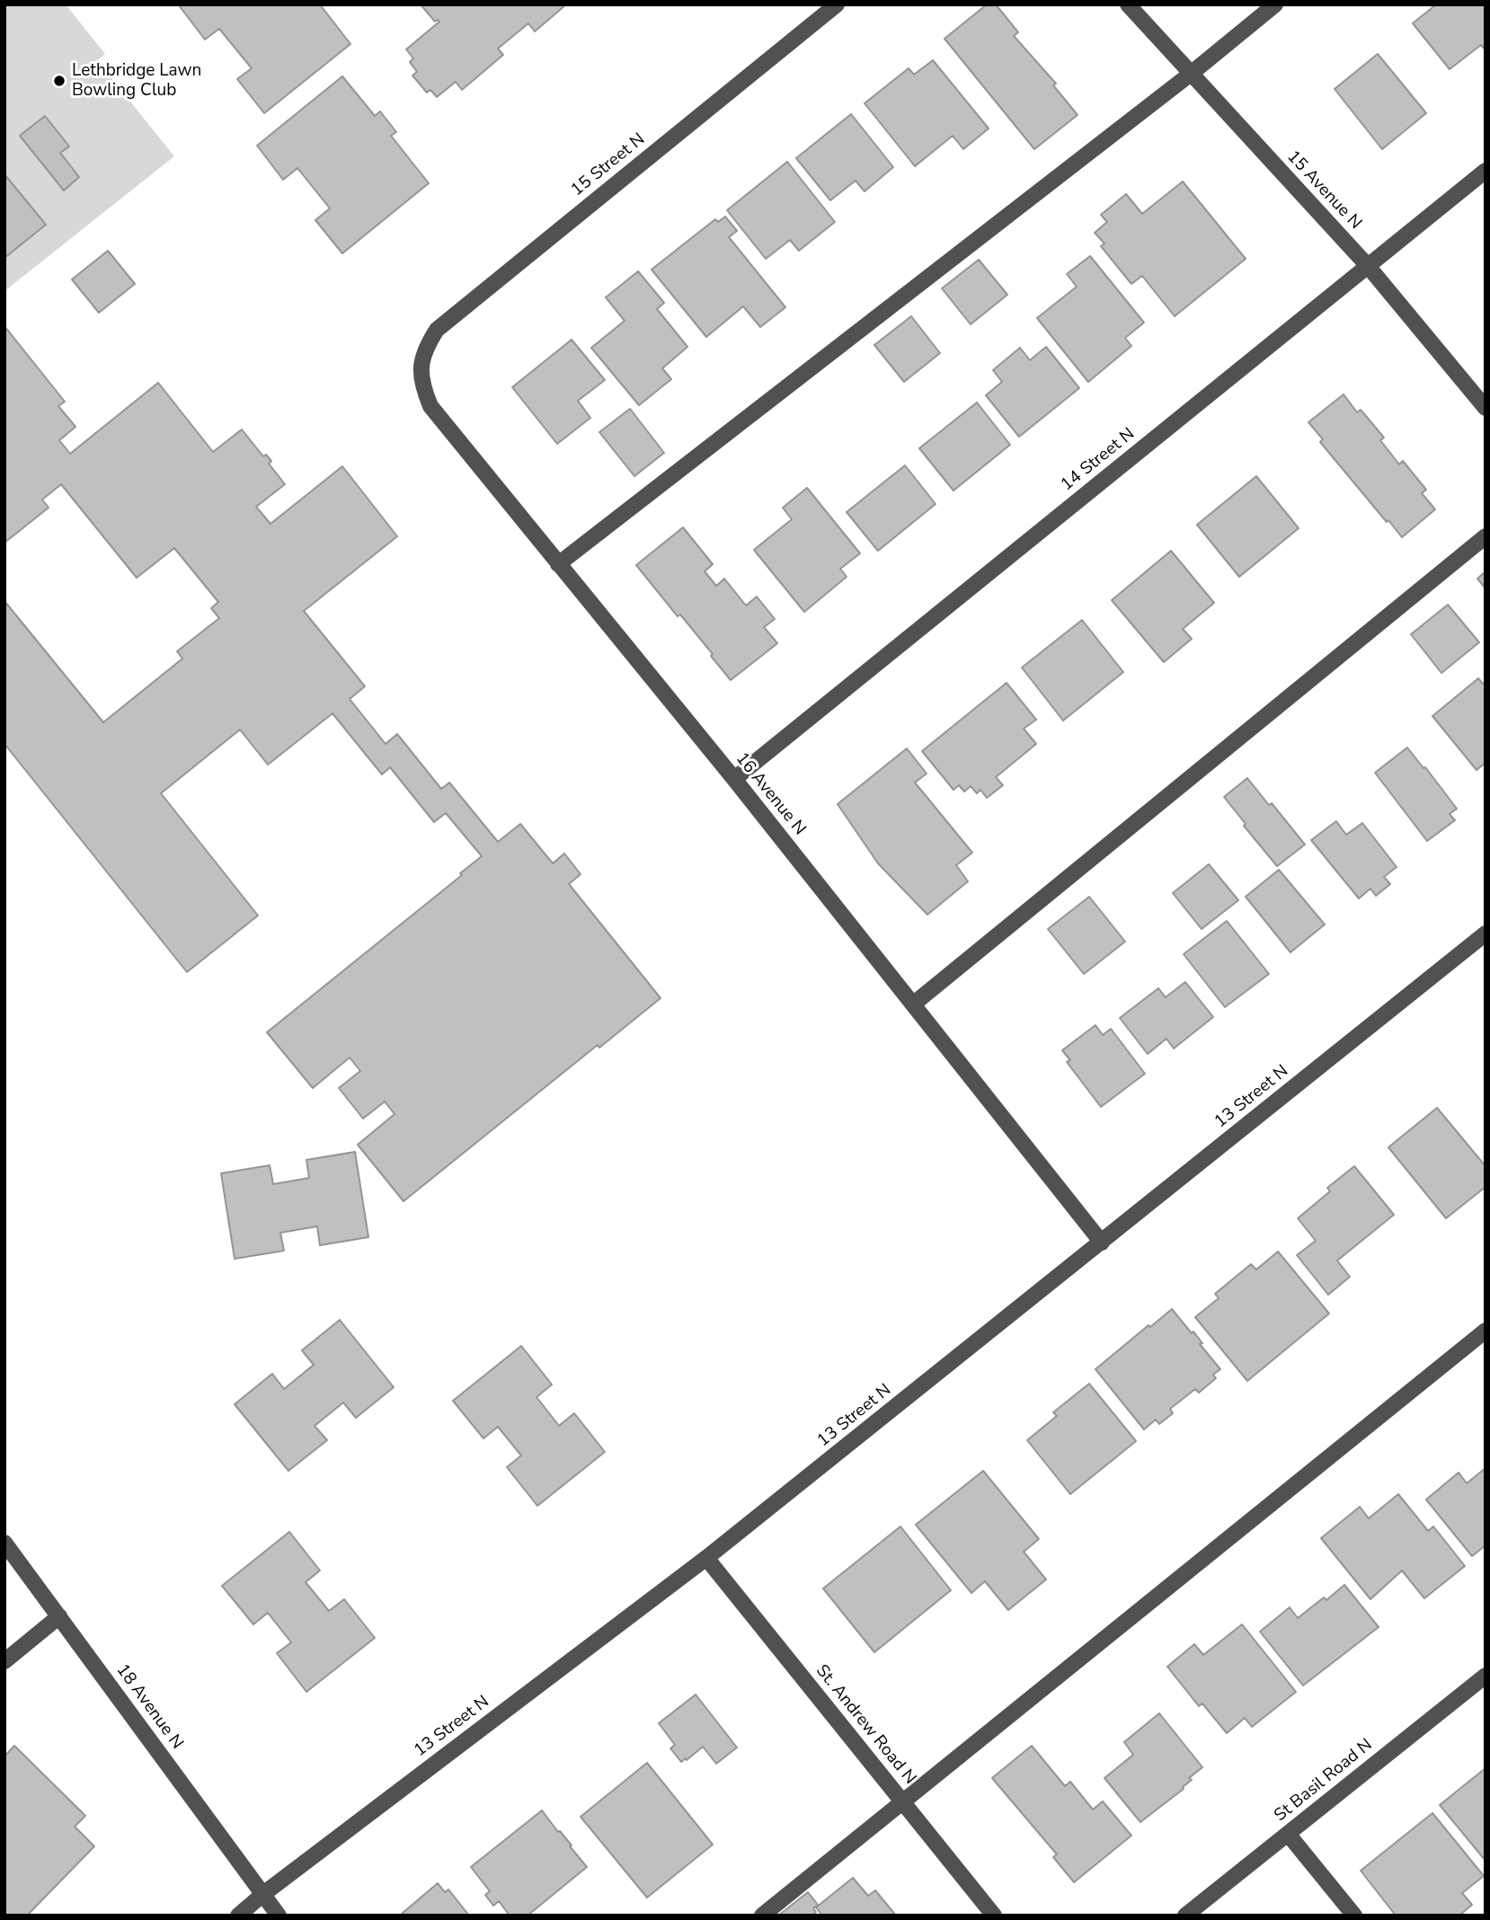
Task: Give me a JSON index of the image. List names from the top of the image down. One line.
{"streets":{"street":["15 Street N","15 Avenue N","14 Street N","16 Avenue N","13 Street N","18 Avenue N","St. Andrew Road N","St Basil Road N"]},"crossings":[["15 Street N","16 Avenue N"],["15 Avenue N","14 Street N"],["14 Street N","16 Avenue N"],["16 Avenue N","13 Street N"],["13 Street N","18 Avenue N"],["13 Street N","St. Andrew Road N"]],"places":["Lethbridge Lawn Bowling Club"]}
